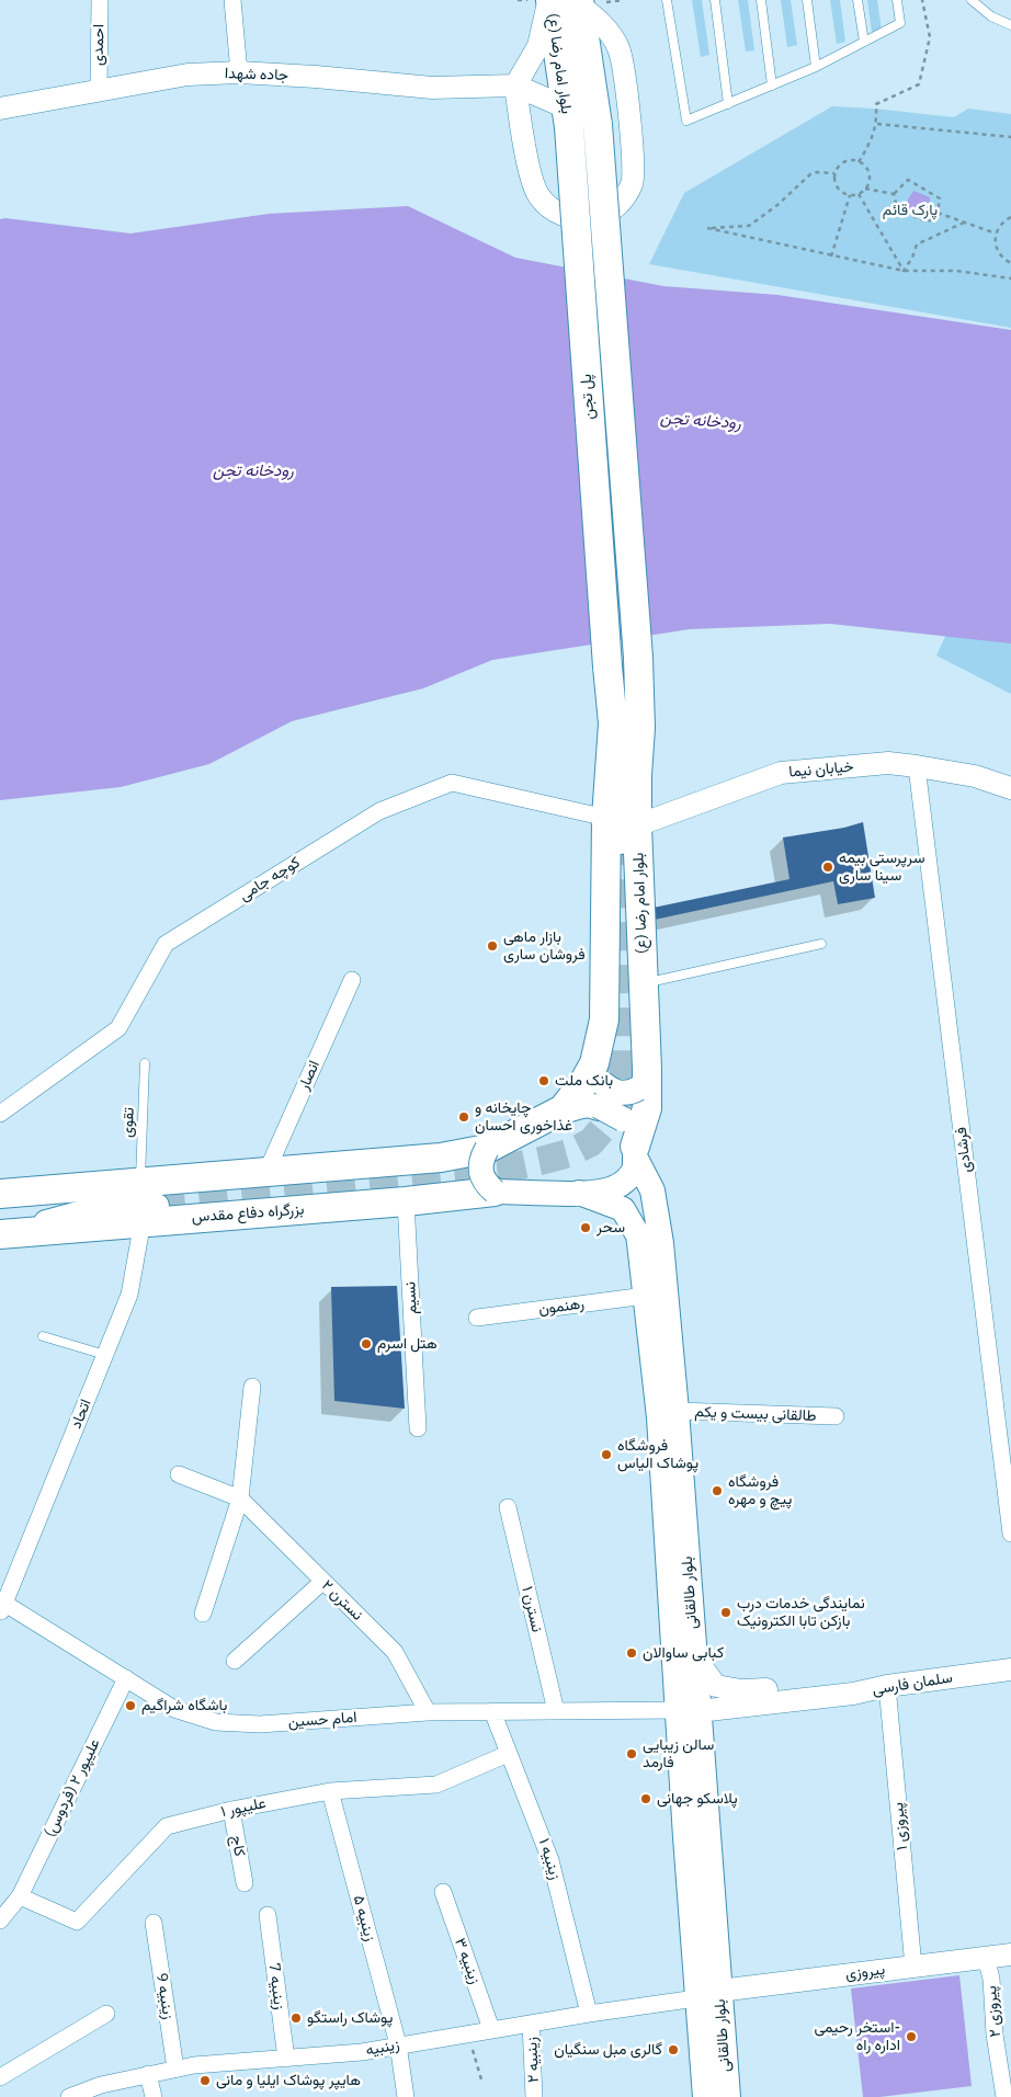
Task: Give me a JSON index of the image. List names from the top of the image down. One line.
{"streets":{"highway":["بلوار امام رضا (ع)","پل تجن","بزرگراه دفاع مقدس"],"main road":["بلوار طالقانی"],"street":["احمدی","جاده شهدا","خیابان نیما","کوچه جامی","انصار","فرشادی","نسیم","رهنمون","اتحاد","طالقانی بیست و یکم","نسترن ۲","نسترن ۱","سلمان فارسی","امام حسین","علیپور ۲ (فردوس)","علیپور ۱","پیروزی ١","کاج","زینبیه ۱","زینبیه ۵","زینبیه ۳","پیروزی","زینبیه 7","زینبیه 9","پیروزی ٢","زینبیه","زینبیه ۲"],"lane":["تقوی"]},"crossings":[["احمدی","جاده شهدا"],["بلوار امام رضا (ع)","پل تجن"],["بلوار امام رضا (ع)","خیابان نیما"],["بلوار امام رضا (ع)","کوچه جامی"],["بلوار امام رضا (ع)","بلوار طالقانی"],["خیابان نیما","کوچه جامی"],["خیابان نیما","فرشادی"],["بزرگراه دفاع مقدس","نسیم"],["بزرگراه دفاع مقدس","اتحاد"],["رهنمون","بلوار طالقانی"],["اتحاد","امام حسین"],["طالقانی بیست و یکم","بلوار طالقانی"],["بلوار طالقانی","سلمان فارسی"],["بلوار طالقانی","امام حسین"],["بلوار طالقانی","پیروزی"],["بلوار طالقانی","زینبیه"],["نسترن ۲","امام حسین"],["نسترن ۱","امام حسین"],["سلمان فارسی","امام حسین"],["سلمان فارسی","پیروزی ١"],["امام حسین","علیپور ۲ (فردوس)"],["امام حسین","زینبیه ۱"],["علیپور ۲ (فردوس)","علیپور ۱"],["علیپور ۱","کاج"],["علیپور ۱","زینبیه ۱"],["علیپور ۱","زینبیه ۵"],["پیروزی ١","پیروزی"],["زینبیه ۱","زینبیه"],["زینبیه ۵","زینبیه"],["زینبیه ۳","زینبیه"],["پیروزی","پیروزی ٢"],["پیروزی","زینبیه"],["زینبیه 7","زینبیه"],["زینبیه 9","زینبیه"],["زینبیه","زینبیه ۲"]],"water":["رودخانه تجن"],"parks":["پارک قائم"],"places":["سرپرستی بیمه سینا ساری","بازار ماهی فروشان ساری","بانک ملت","چایخانه و غذاخوری احسان","سحر","هتل اسرم","فروشگاه پوشاک الیاس","فروشگاه پیچ و مهره","نمایندگی خدمات درب بازکن تابا الکترونیک","کبابی ساوالان","باشگاه شراگیم","سالن زیبایی فارمد","پلاسکو جهانی","پوشاک راستگو","استخر رحیمی- اداره راه","گالری مبل سنگیان","هایپر پوشاک ایلیا و مانی"]}
